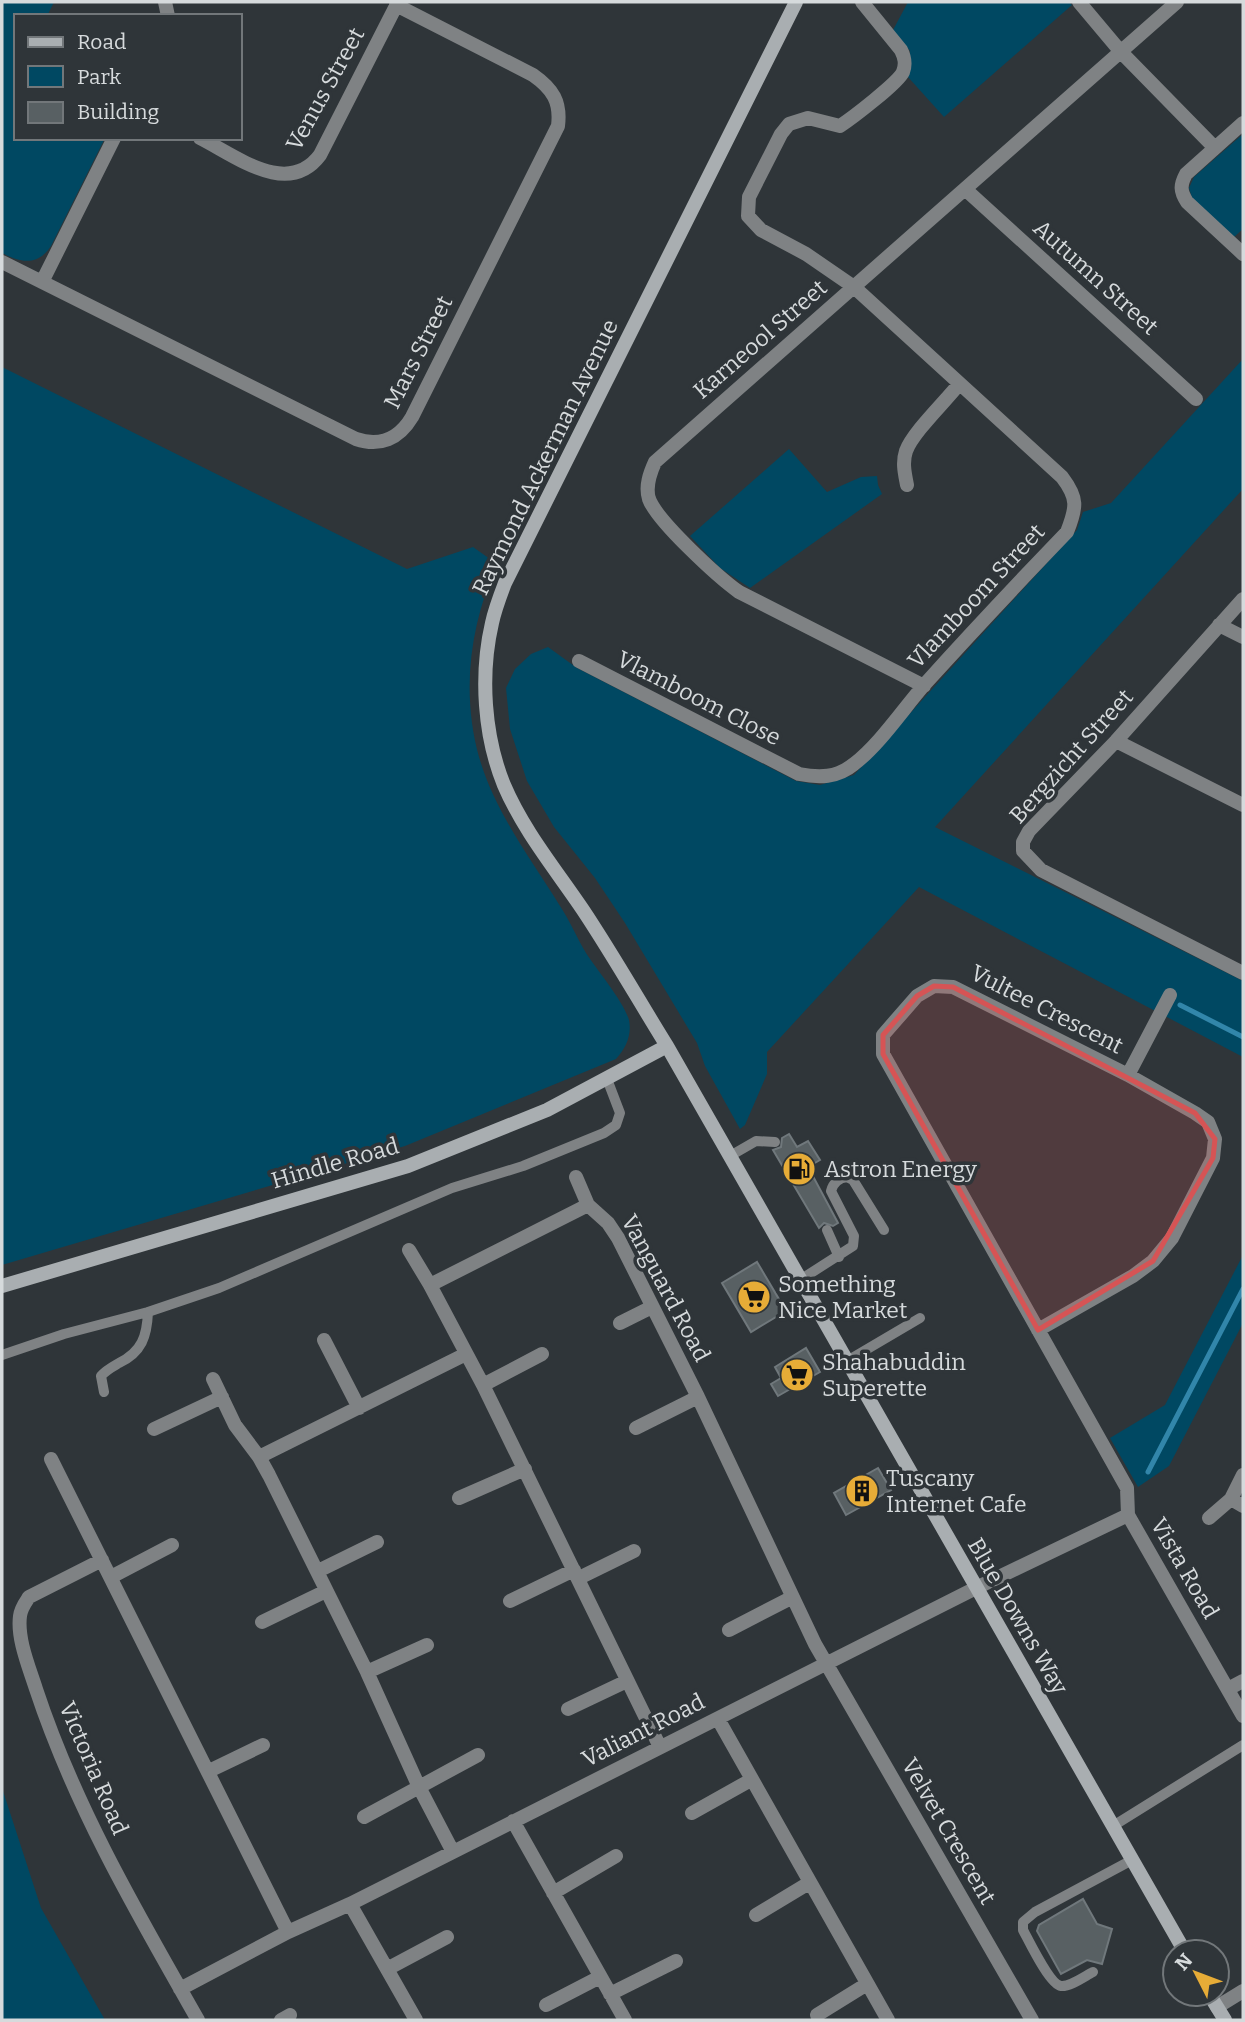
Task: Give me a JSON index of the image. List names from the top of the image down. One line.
{"streets":{"street":["Venus Street","Autumn Street","Karneool Street","Mars Street","Raymond Ackerman Avenue","Vlamboom Street","Vlamboom Close","Bergzicht Street","Vultee Crescent","Hindle Road","Vanguard Road","Vista Road","Blue Downs Way","Valiant Road","Victoria Road","Velvet Crescent"]},"crossings":[["Venus Street","Mars Street"],["Autumn Street","Karneool Street"],["Karneool Street","Vlamboom Street"],["Raymond Ackerman Avenue","Hindle Road"],["Raymond Ackerman Avenue","Blue Downs Way"],["Vlamboom Street","Vlamboom Close"],["Vultee Crescent","Vista Road"],["Vultee Crescent","Valiant Road"],["Hindle Road","Blue Downs Way"],["Vanguard Road","Valiant Road"],["Vanguard Road","Velvet Crescent"],["Vista Road","Valiant Road"],["Blue Downs Way","Valiant Road"],["Valiant Road","Victoria Road"],["Valiant Road","Velvet Crescent"]],"places":{"fuel station":["Astron Energy"],"supermarket":["Something Nice Market","Shahabuddin Superette"],"building":["Tuscany Internet Cafe"]},"legend":["Road","Park","Building"],"north":"top left"}
